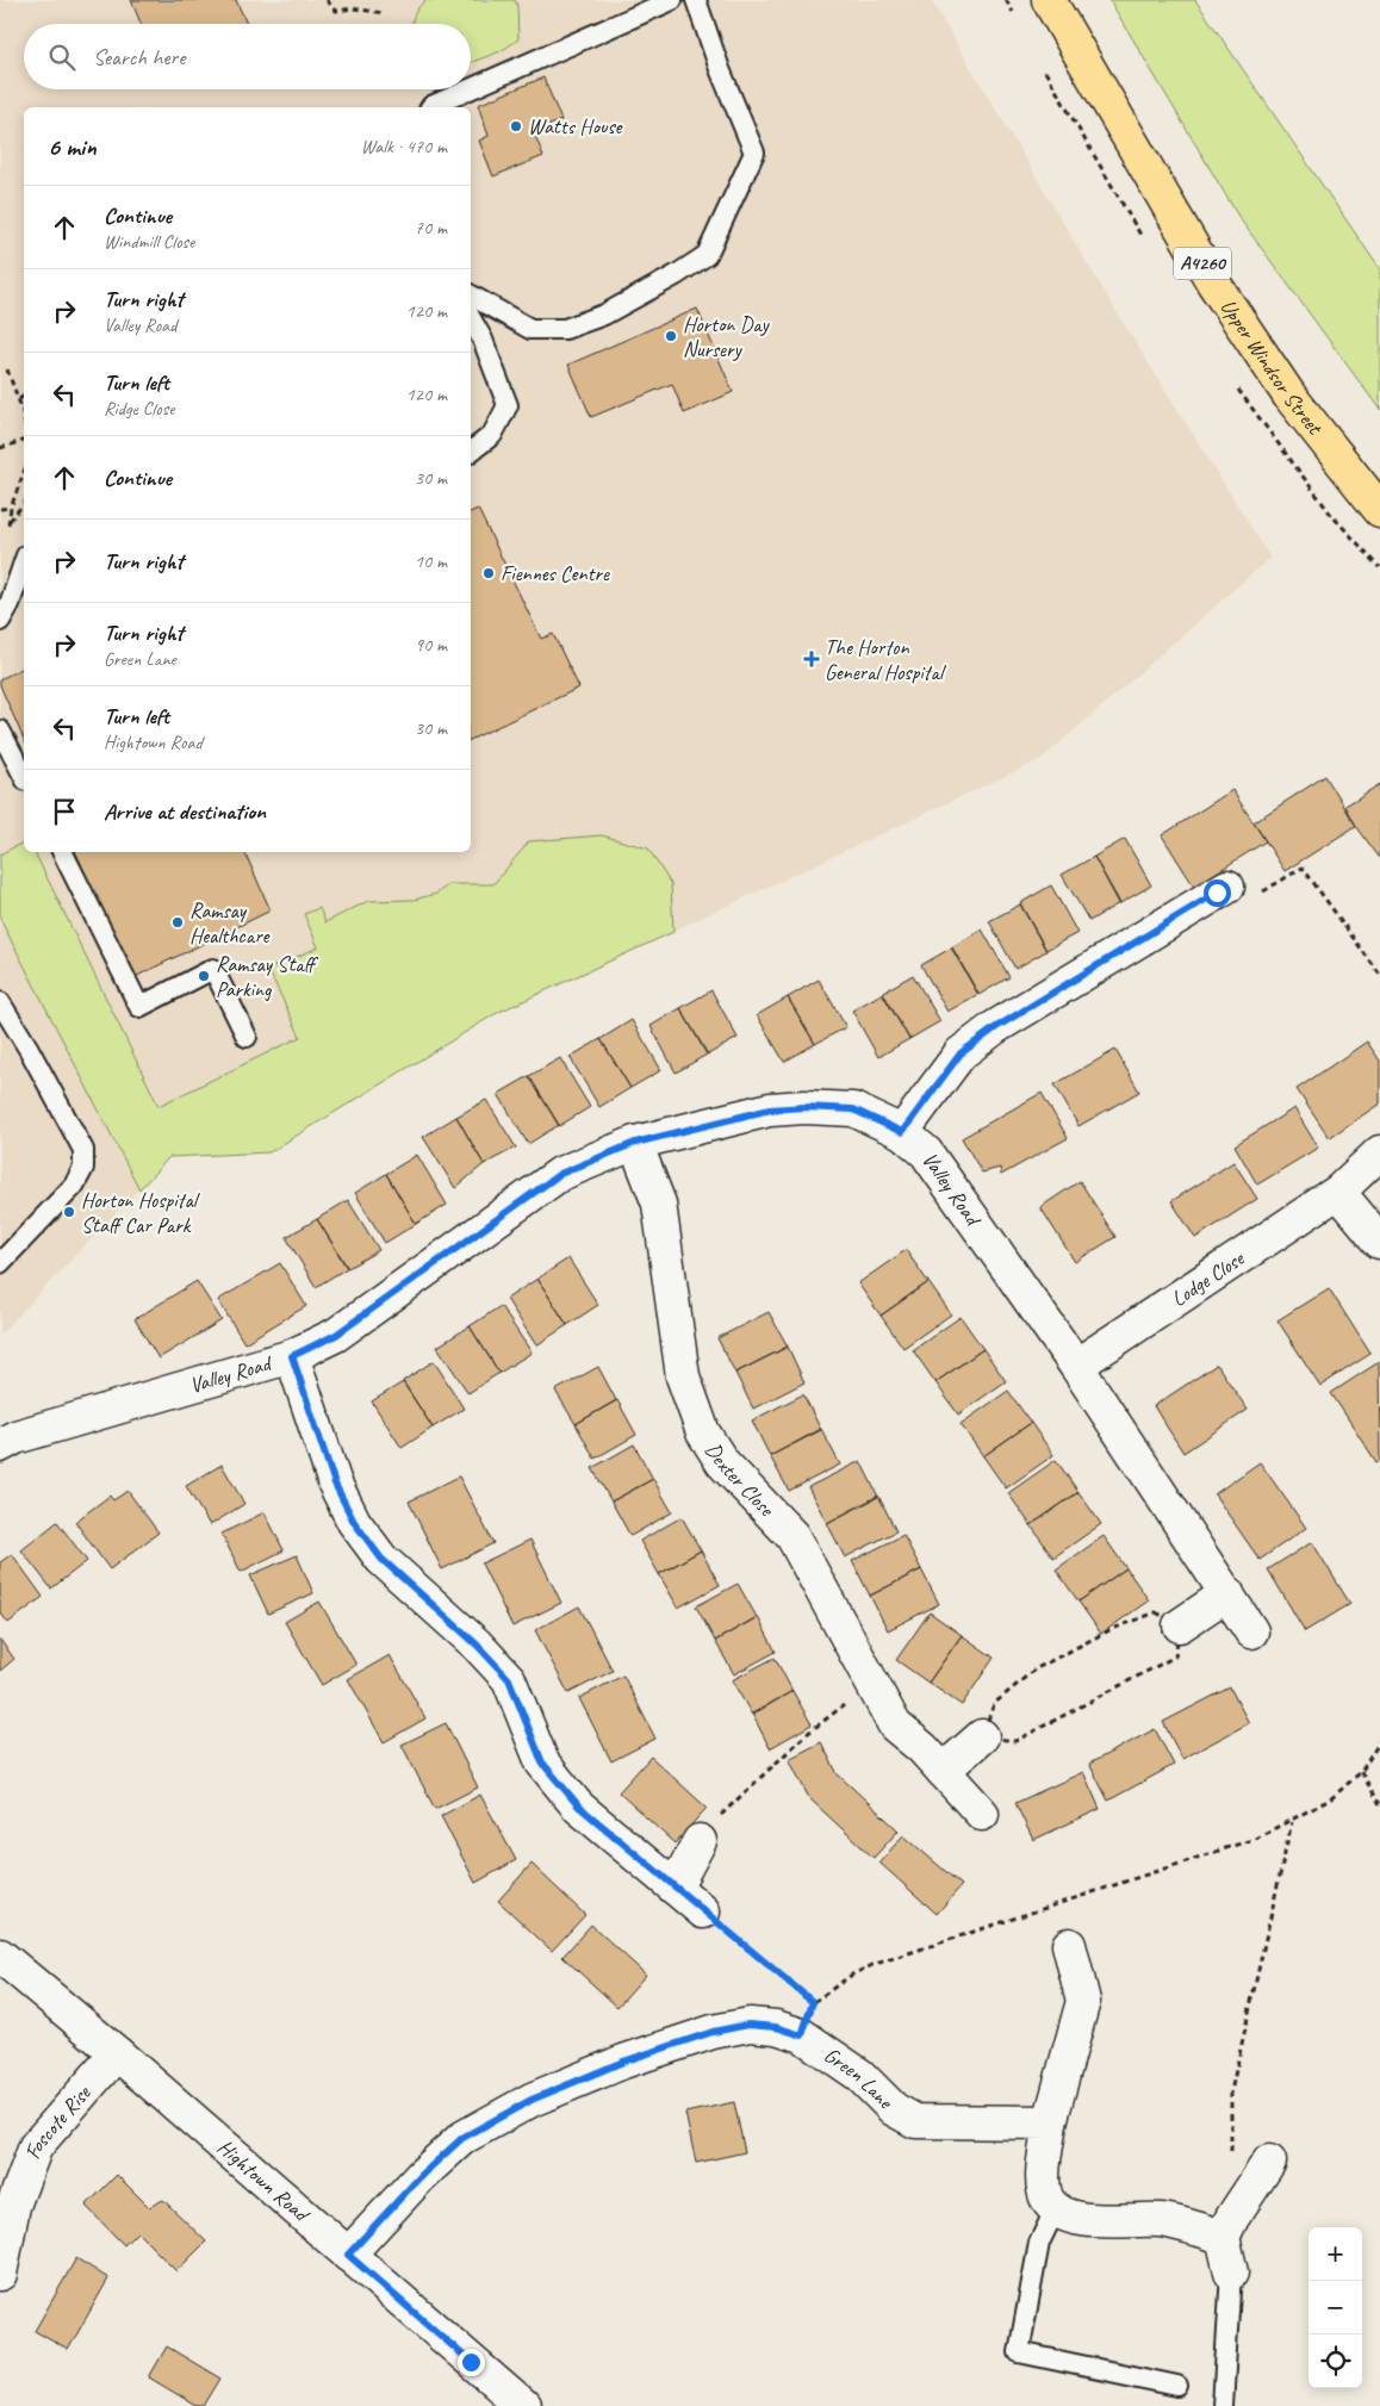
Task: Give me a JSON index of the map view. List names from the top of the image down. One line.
{"streets":{"main road":["A4260","Upper Windsor Street"],"street":["Valley Road","Lodge Close","Dexter Close","Green Lane","Foscote Rise","Hightown Road"]},"crossings":[["Valley Road","Lodge Close"],["Valley Road","Dexter Close"],["Green Lane","Hightown Road"],["Foscote Rise","Hightown Road"]],"places":{"other":["Watts House","Horton Day Nursery","Fiennes Centre","Ramsay Healthcare","Ramsay Staff Parking","Horton Hospital Staff Car Park"],"health":["The Horton General Hospital"]},"page":{"search":"Search here","heading":["6 min","Walk · 470 m"],"list":[["Continue","Windmill Close","70 m"],["Turn right","Valley Road","120 m"],["Turn left","Ridge Close","120 m"],["Continue","30 m"],["Turn right","10 m"],["Turn right","Green Lane","90 m"],["Turn left","Hightown Road","30 m"],"Arrive at destination"],"map_buttons":["+","−"]}}
